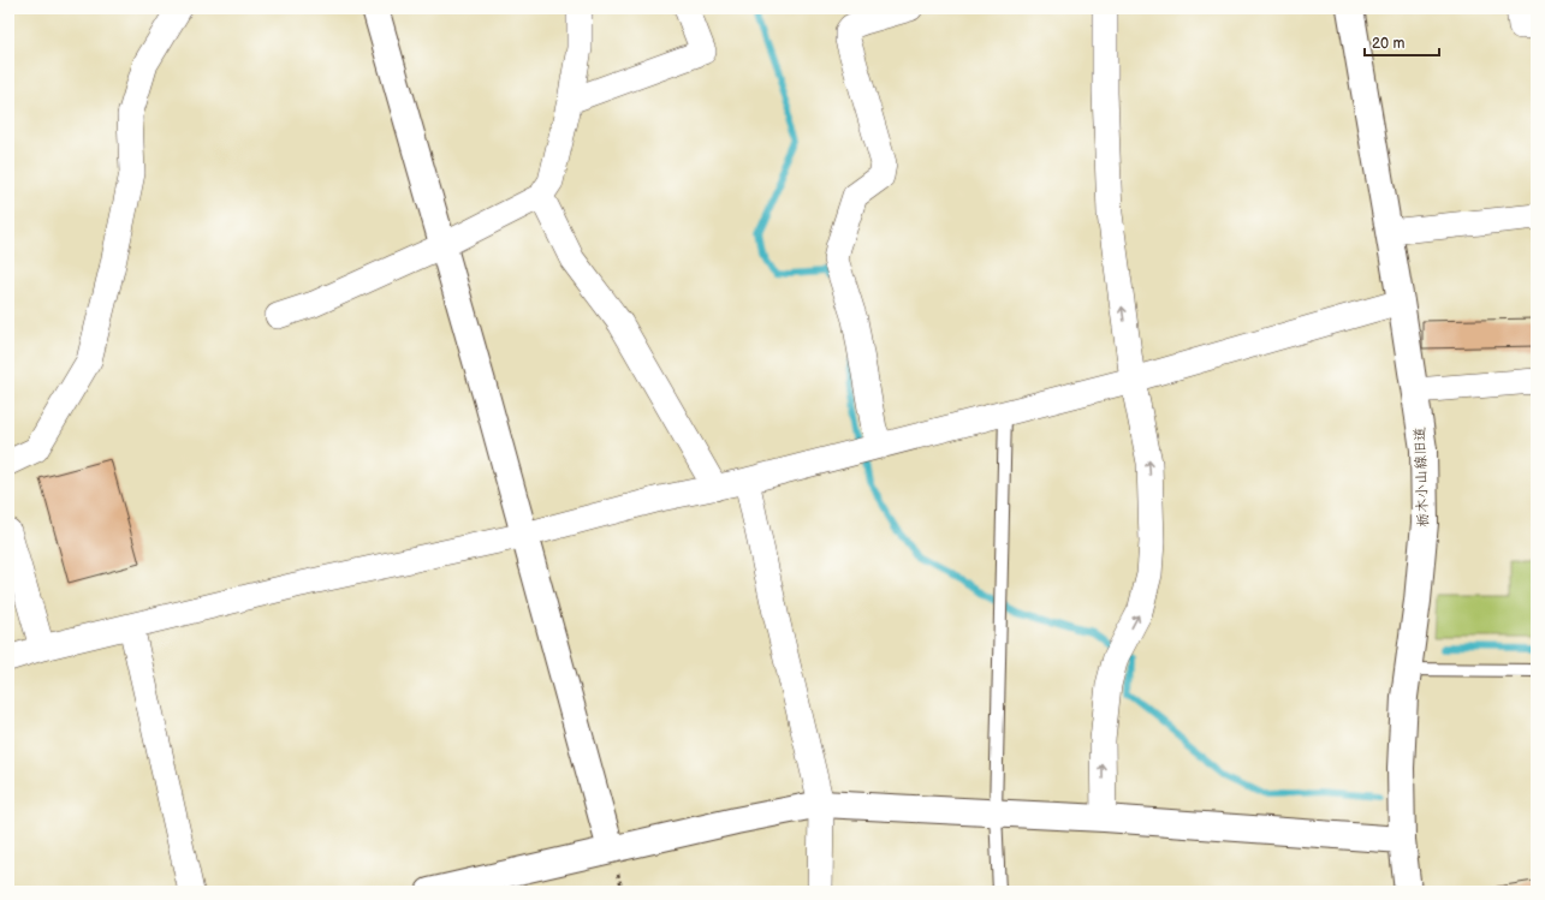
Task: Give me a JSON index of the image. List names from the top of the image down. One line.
{"streets":{"street":["栃木小山線旧道"]},"scale_bar":"20 m"}
